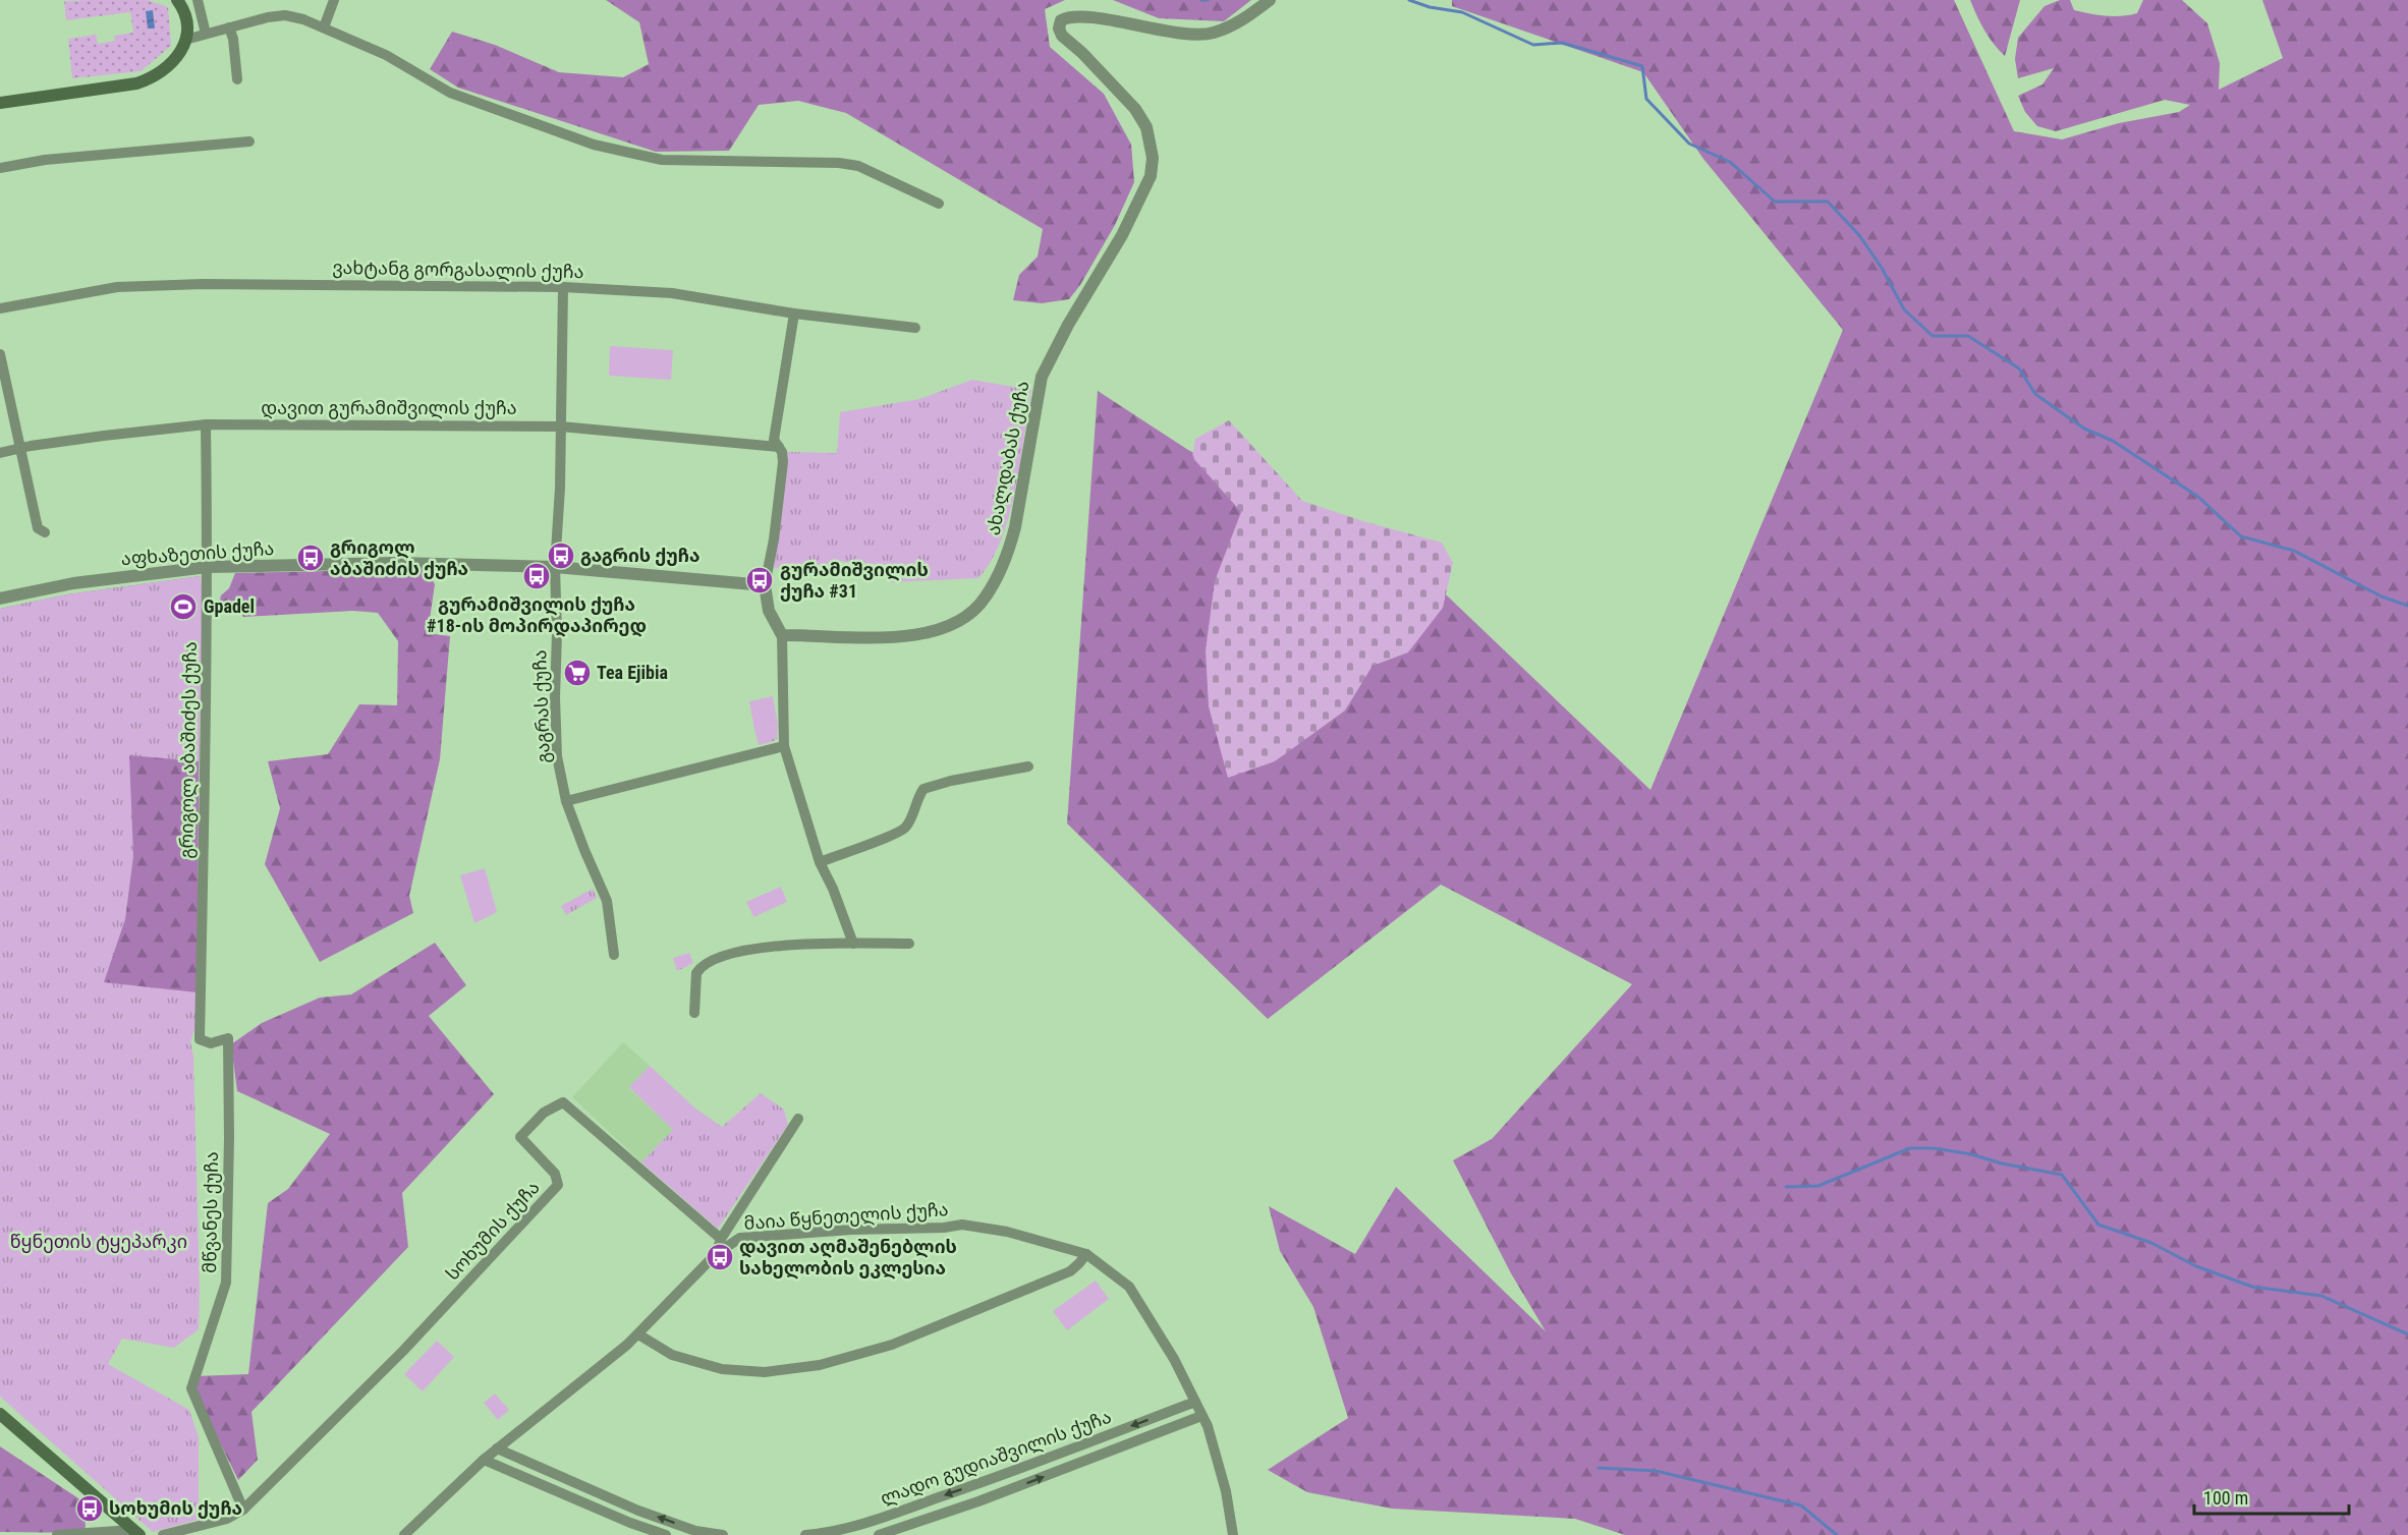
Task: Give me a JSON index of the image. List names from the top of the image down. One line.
{"streets":{"street":["ვახტანგ გორგასალის ქუჩა","დავით გურამიშვილის ქუჩა","ახალდაბას ქუჩა","აფხაზეთის ქუჩა","გაგრას ქუჩა","გრიგოლ აბაშიძეს ქუჩა","მწვანეს ქუჩა","მაია წყნეთელის ქუჩა","სოხუმის ქუჩა","ლადო გუდიაშვილის ქუჩა"]},"crossings":[["ვახტანგ გორგასალის ქუჩა","გაგრას ქუჩა"],["დავით გურამიშვილის ქუჩა","გაგრას ქუჩა"],["დავით გურამიშვილის ქუჩა","გრიგოლ აბაშიძეს ქუჩა"],["აფხაზეთის ქუჩა","გაგრას ქუჩა"],["აფხაზეთის ქუჩა","გრიგოლ აბაშიძეს ქუჩა"],["გრიგოლ აბაშიძეს ქუჩა","მწვანეს ქუჩა"],["მწვანეს ქუჩა","სოხუმის ქუჩა"],["მაია წყნეთელის ქუჩა","ლადო გუდიაშვილის ქუჩა"]],"parks":["წყნეთის ტყეპარკი"],"places":{"bus stop":["გაგრის ქუჩა","გრიგოლ აბაშიძის ქუჩა","გურამიშვილის ქუჩა #18-ის მოპირდაპირედ","გურამიშვილის ქუჩა #31","დავით აღმაშენებლის სახელობის ეკლესია","სოხუმის ქუჩა"],"sports":["Gpadel"],"supermarket":["Tea Ejibia"]},"scale_bar":"100 m"}
